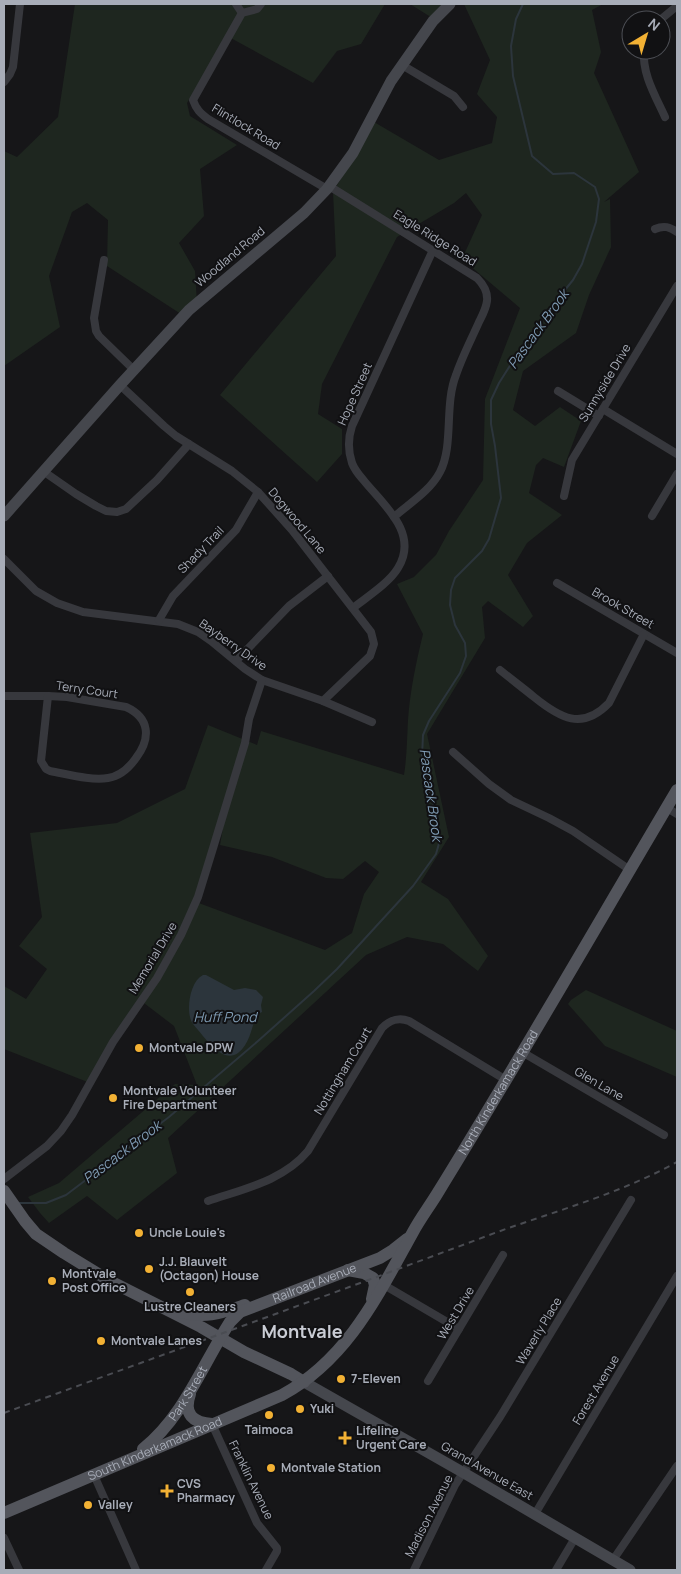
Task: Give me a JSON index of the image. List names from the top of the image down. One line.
{"streets":{"main road":["North Kinderkamack Road","Railroad Avenue","Park Street","South Kinderkamack Road"],"street":["Flintlock Road","Eagle Ridge Road","Woodland Road","Sunnyside Drive","Hope Street","Dogwood Lane","Shady Trail","Brook Street","Bayberry Drive","Terry Court","Memorial Drive","Nottingham Court","Glen Lane","West Drive","Waverly Place","Forest Avenue","Grand Avenue East","Franklin Avenue","Madison Avenue"]},"crossings":[["Flintlock Road","Eagle Ridge Road"],["Flintlock Road","Woodland Road"],["Eagle Ridge Road","Woodland Road"],["Eagle Ridge Road","Hope Street"],["Woodland Road","Dogwood Lane"],["Hope Street","Dogwood Lane"],["Dogwood Lane","Shady Trail"],["Dogwood Lane","Bayberry Drive"],["Shady Trail","Bayberry Drive"],["Bayberry Drive","Memorial Drive"],["Nottingham Court","North Kinderkamack Road"],["Glen Lane","North Kinderkamack Road"],["North Kinderkamack Road","Railroad Avenue"],["North Kinderkamack Road","South Kinderkamack Road"],["North Kinderkamack Road","Grand Avenue East"],["Railroad Avenue","Park Street"],["Waverly Place","Grand Avenue East"],["Waverly Place","Madison Avenue"],["Forest Avenue","Grand Avenue East"],["Park Street","South Kinderkamack Road"],["South Kinderkamack Road","Grand Avenue East"],["South Kinderkamack Road","Franklin Avenue"],["Grand Avenue East","Madison Avenue"]],"districts":["Montvale"],"water":["Pascack Brook","Huff Pond"],"places":{"other":["Montvale DPW","Montvale Volunteer Fire Department","Uncle Louie's","J.J. Blauvelt (Octagon) House","Montvale Post Office","Lustre Cleaners","Montvale Lanes","7-Eleven","Yuki","Taimoca","Montvale Station","Valley"],"health":["Lifeline Urgent Care","CVS Pharmacy"]},"north":"top right"}
